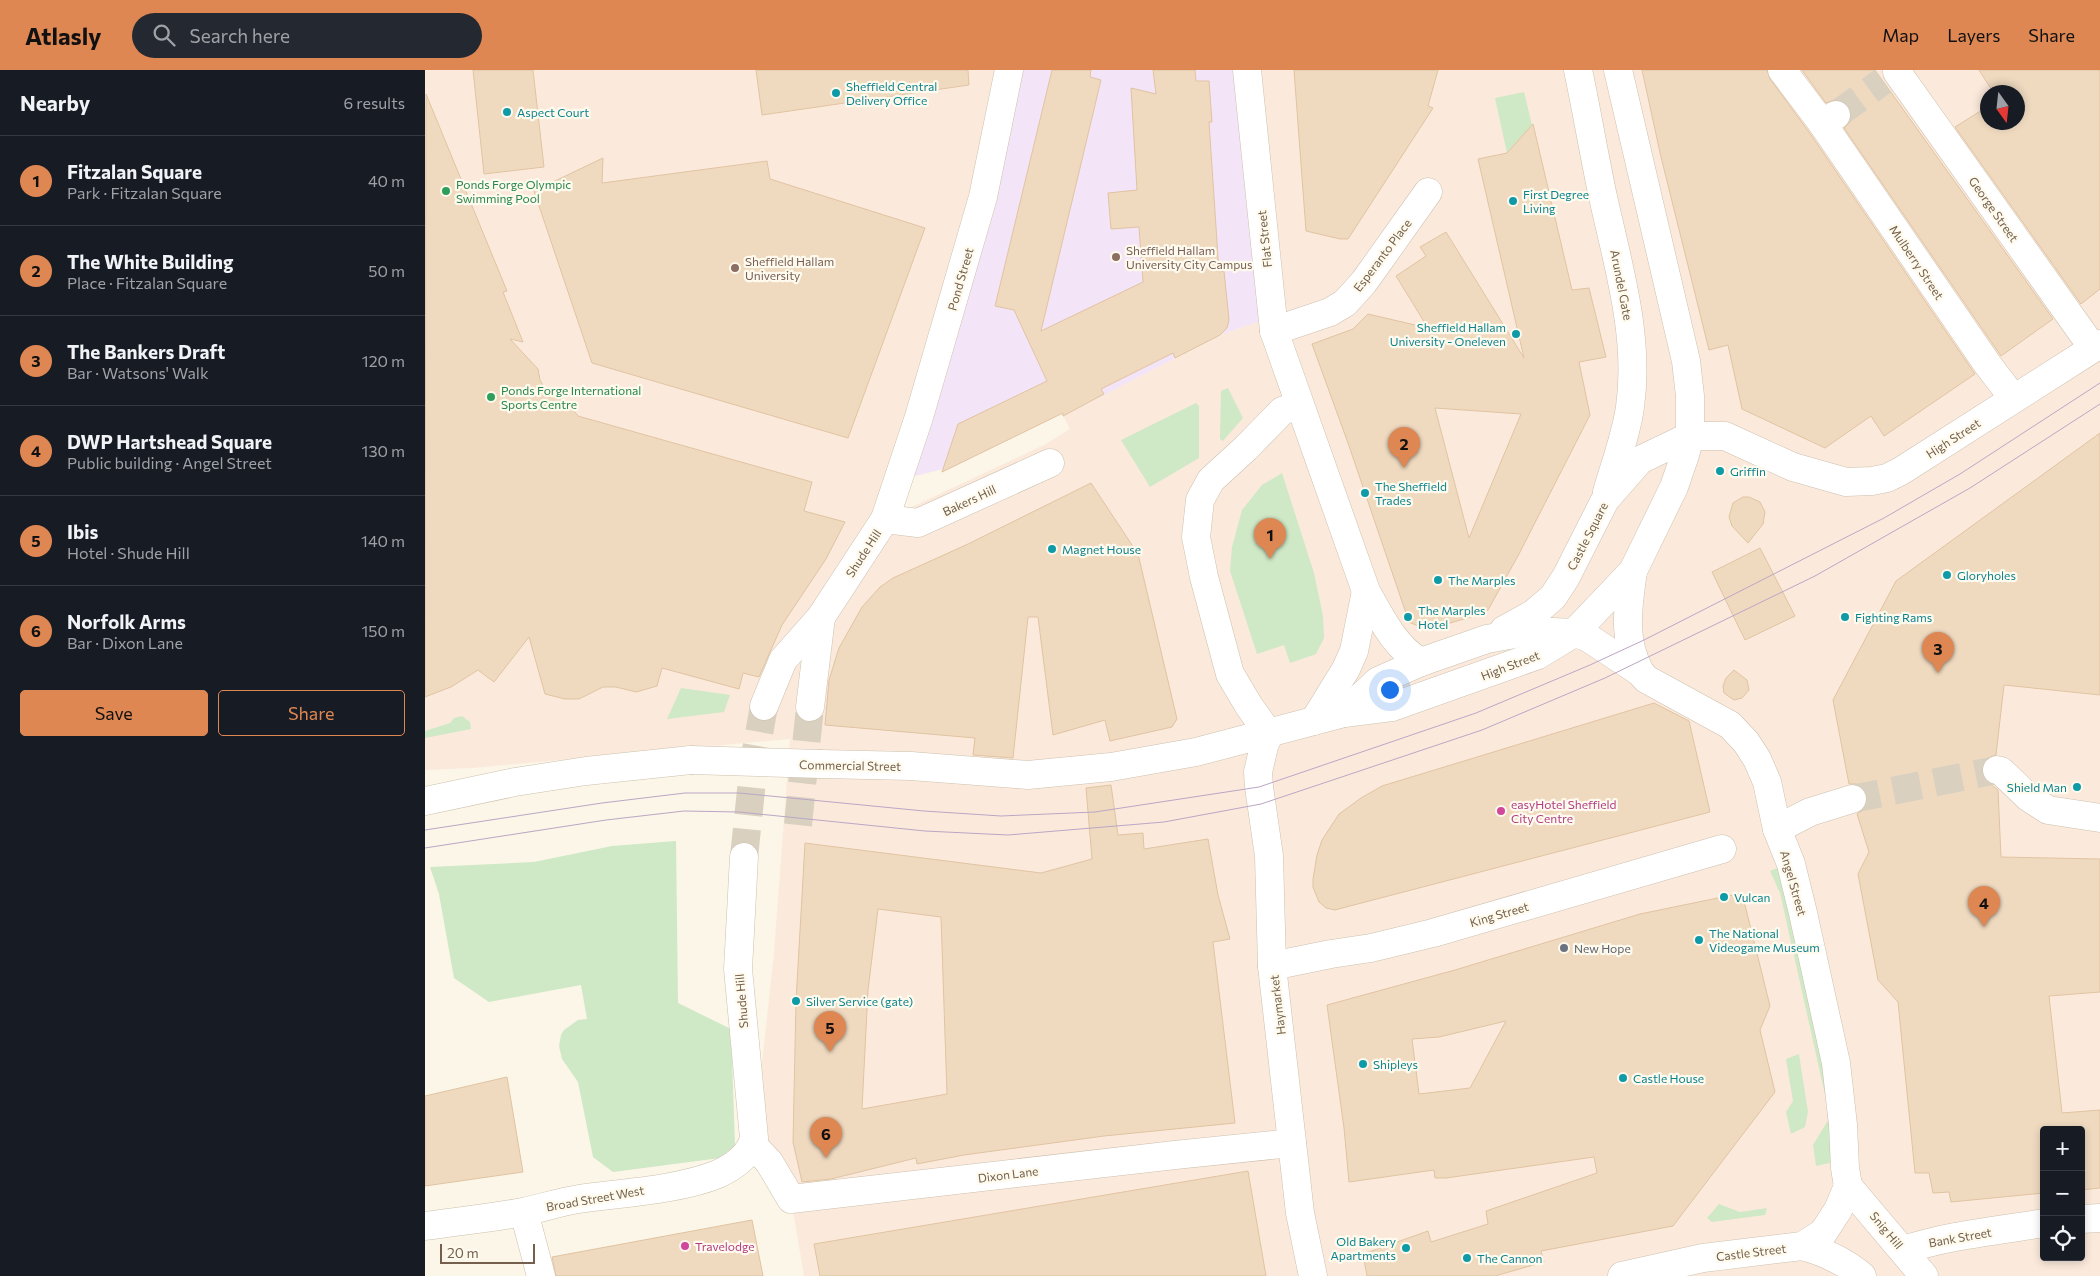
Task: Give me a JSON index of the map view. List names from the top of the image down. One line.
{"streets":{"street":["George Street","Flat Street","Esperanto Place","Mulberry Street","Pond Street","Arundel Gate","High Street","Bakers Hill","Castle Square","Shude Hill","Commercial Street","Angel Street","King Street","Haymarket","Dixon Lane","Broad Street West","Snig Hill","Bank Street","Castle Street"]},"crossings":[["George Street","High Street"],["Flat Street","Esperanto Place"],["Flat Street","High Street"],["Mulberry Street","High Street"],["Pond Street","Shude Hill"],["Arundel Gate","Castle Square"],["High Street","Castle Square"],["High Street","Commercial Street"],["High Street","Haymarket"],["Bakers Hill","Shude Hill"],["Shude Hill","Dixon Lane"],["Shude Hill","Broad Street West"],["Commercial Street","Haymarket"],["Angel Street","Snig Hill"],["Angel Street","Castle Street"],["King Street","Haymarket"],["Haymarket","Dixon Lane"],["Dixon Lane","Broad Street West"],["Snig Hill","Bank Street"],["Snig Hill","Castle Street"]],"places":["Sheffield Central Delivery Office","Aspect Court","Ponds Forge Olympic Swimming Pool","First Degree Living","Sheffield Hallam University City Campus","Sheffield Hallam University","Sheffield Hallam University - Oneleven","Ponds Forge International Sports Centre","Griffin","The Sheffield Trades","Magnet House","Gloryholes","The Marples","The Marples Hotel","Fighting Rams","Shield Man","easyHotel Sheffield City Centre","Vulcan","The National Videogame Museum","New Hope","Silver Service (gate)","Shipleys","Castle House","Travelodge","Old Bakery Apartments","The Cannon"],"scale_bar":"20 m","north":"bottom","page":{"header":"Atlasly","search":"Search here","nav":["Map","Layers","Share"],"heading":["Nearby","6 results"],"list":[{"mark":"1","name":"Fitzalan Square","note":"Park · Fitzalan Square","value":"40 m"},{"mark":"2","name":"The White Building","note":"Place · Fitzalan Square","value":"50 m"},{"mark":"3","name":"The Bankers Draft","note":"Bar · Watsons' Walk","value":"120 m"},{"mark":"4","name":"DWP Hartshead Square","note":"Public building · Angel Street","value":"130 m"},{"mark":"5","name":"Ibis","note":"Hotel · Shude Hill","value":"140 m"},{"mark":"6","name":"Norfolk Arms","note":"Bar · Dixon Lane","value":"150 m"}],"pins":["2","1","3","4","5","6"],"buttons":["Save","Share"],"map_buttons":["+","−"],"scale":"20 m"}}
